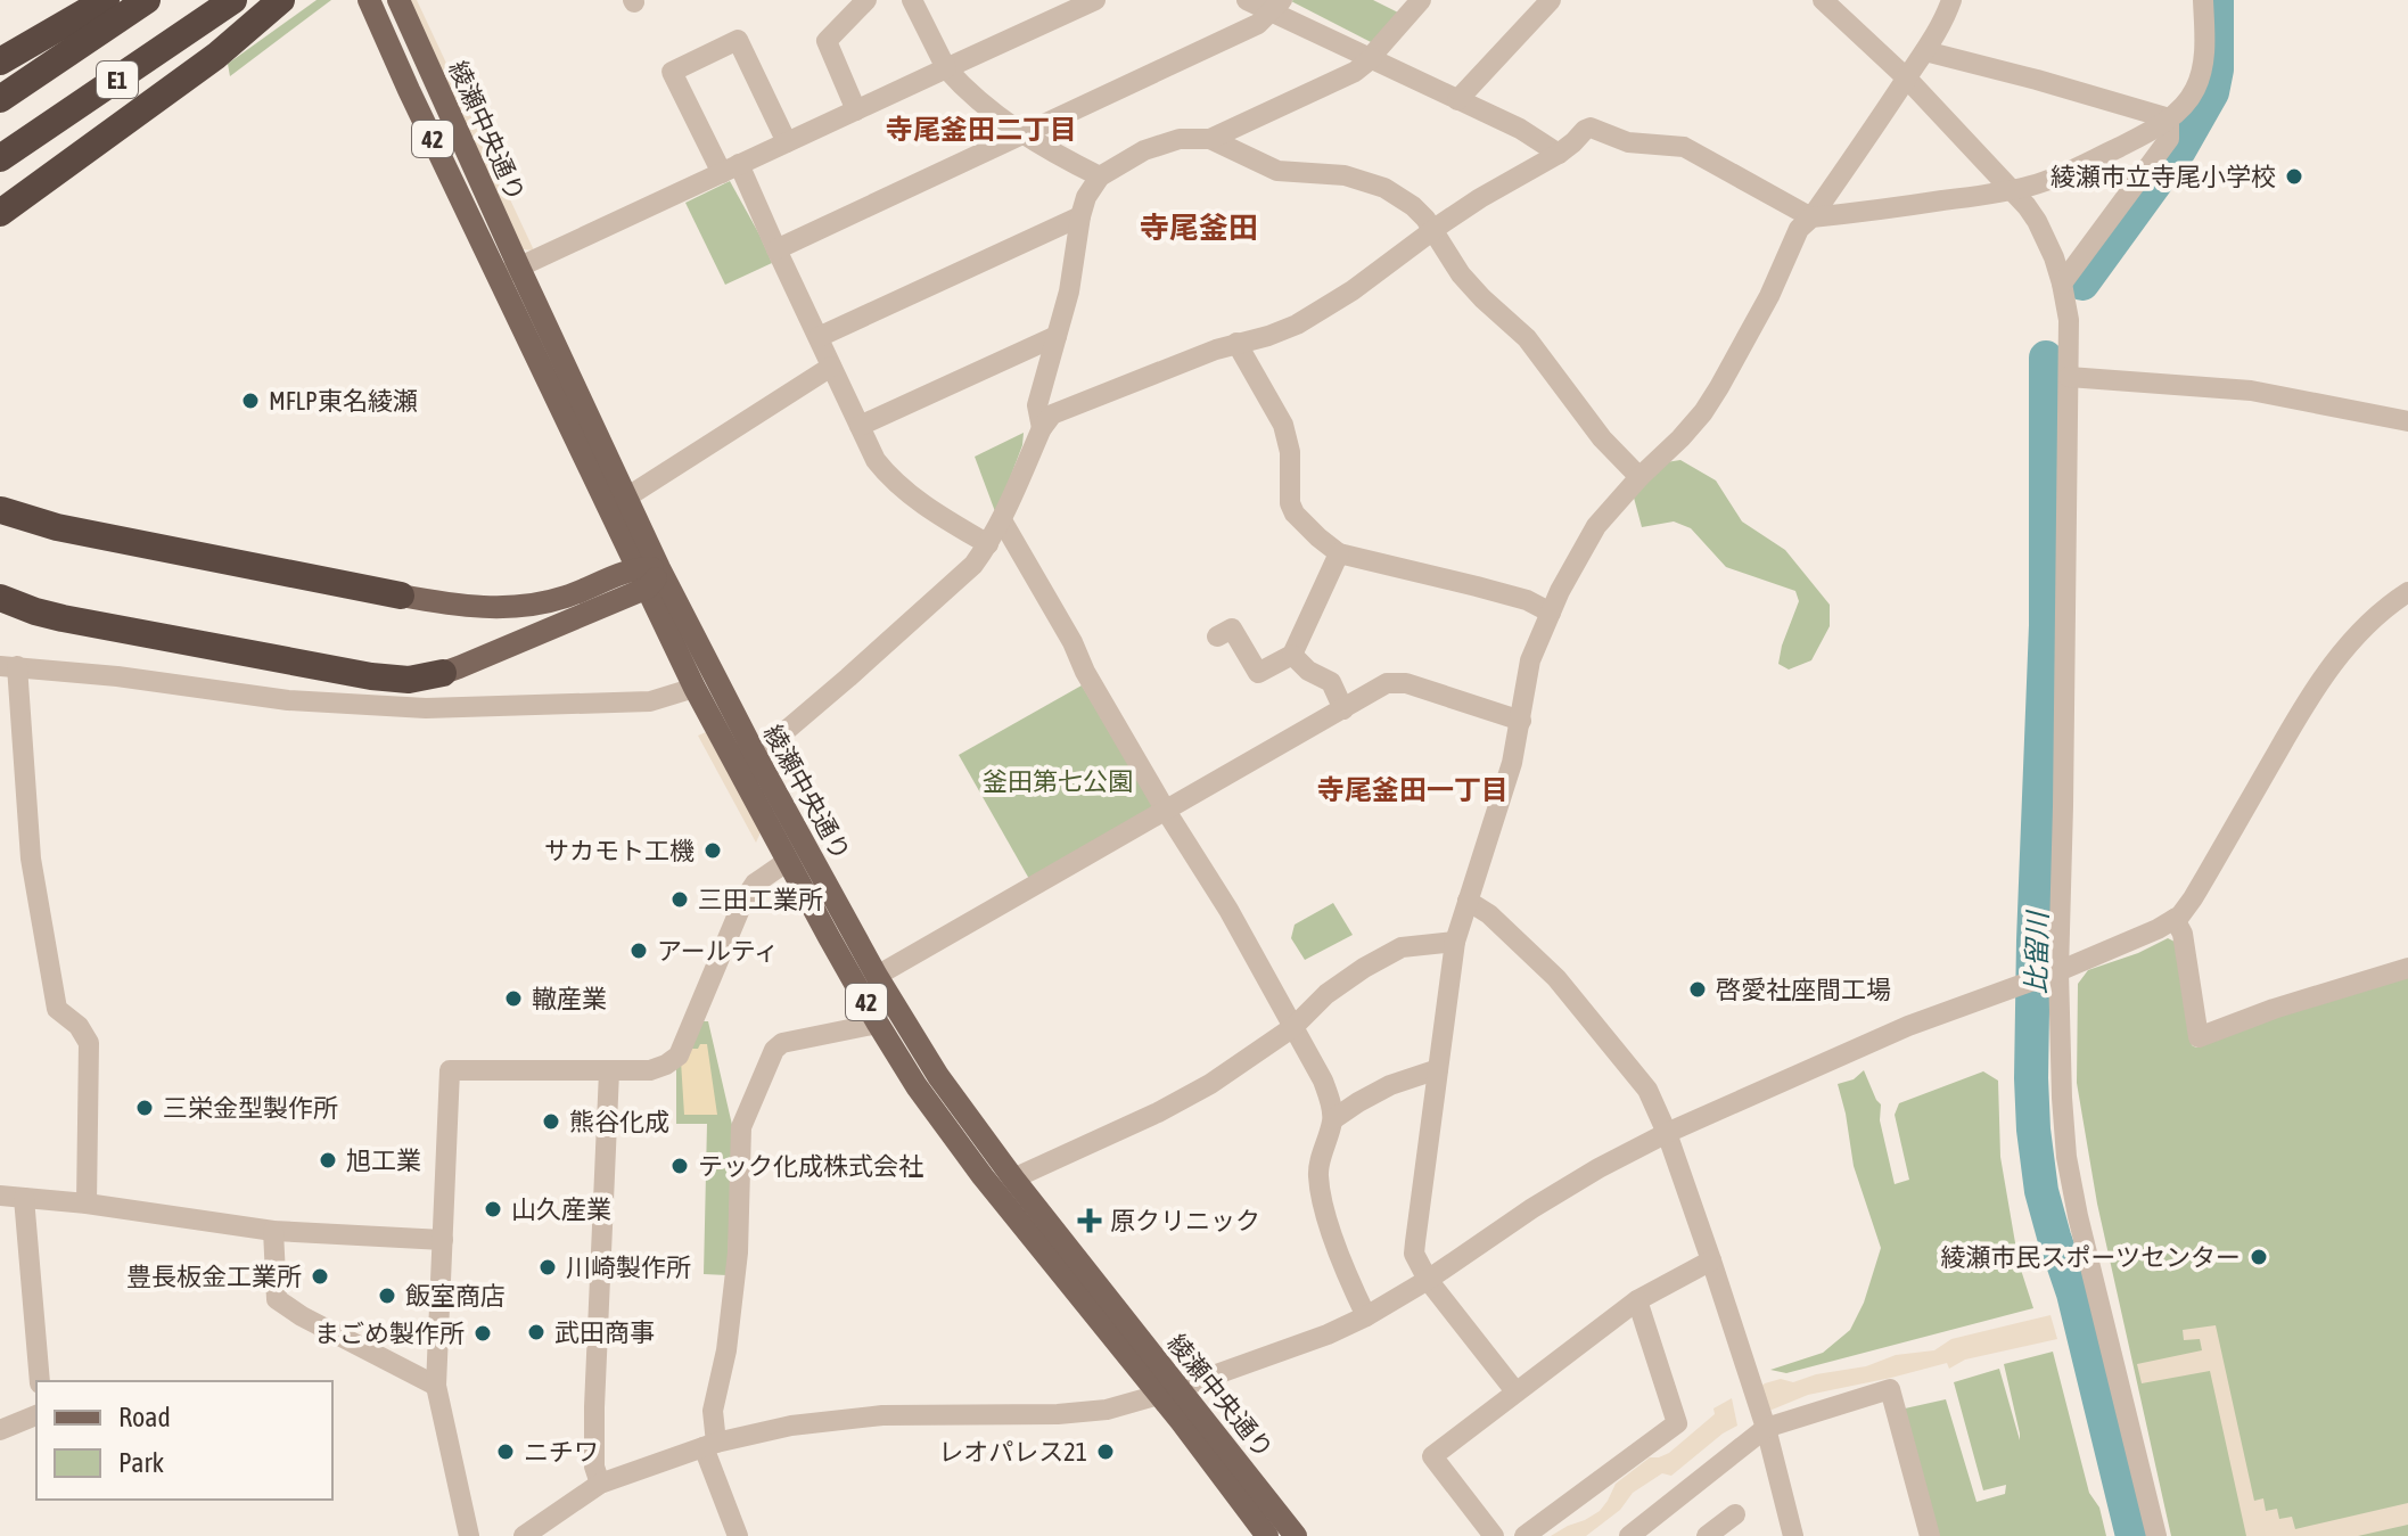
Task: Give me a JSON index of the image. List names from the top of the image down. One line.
{"streets":{"highway":["E1"],"main road":["綾瀬中央通り","42"]},"districts":["寺尾釜田二丁目","寺尾釜田","寺尾釜田一丁目"],"water":["比留川"],"parks":["釜田第七公園"],"places":{"other":["綾瀬市立寺尾小学校","MFLP東名綾瀬","サカモト工機","三田工業所","アールティ","啓愛社座間工場","轍産業","三栄金型製作所","熊谷化成","旭工業","テック化成株式会社","山久産業","綾瀬市民スポーツセンター","川崎製作所","豊長板金工業所","飯室商店","武田商事","まごめ製作所","ニチワ","レオパレス21"],"health":["原クリニック"]},"legend":["Road","Park"]}
